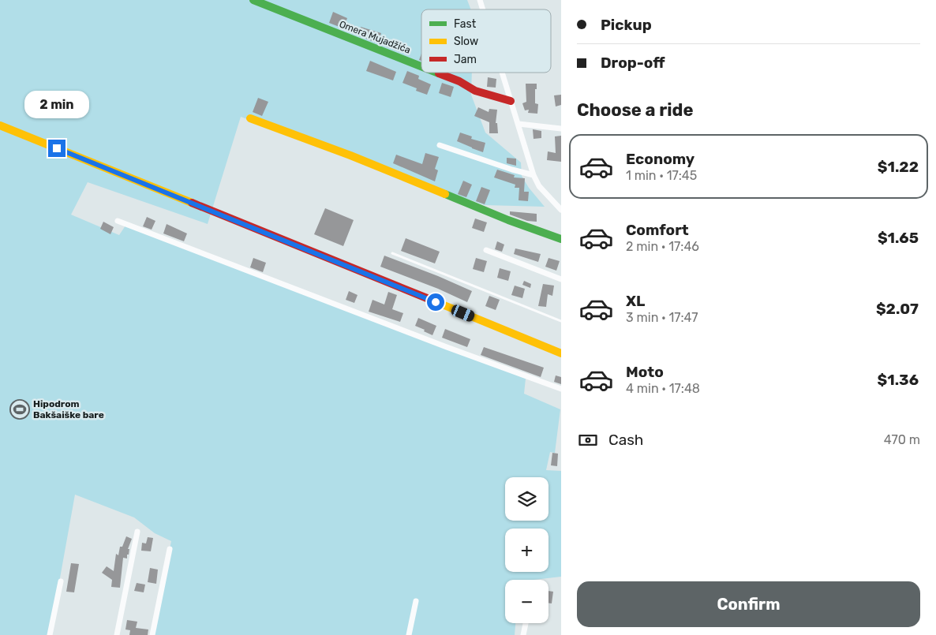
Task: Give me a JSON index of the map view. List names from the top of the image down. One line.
{"streets":{"street":["Omera Mujadžića"]},"places":{"sports":["Hipodrom Bakšaiške bare"]},"legend":["Fast","Slow","Jam"],"page":{"banner":["Pickup","Drop-off"],"heading":"Choose a ride","bubble":"2 min","list":[{"name":"Economy","note":"1 min · 17:45","value":"$1.22"},{"name":"Comfort","note":"2 min · 17:46","value":"$1.65"},{"name":"XL","note":"3 min · 17:47","value":"$2.07"},{"name":"Moto","note":"4 min · 17:48","value":"$1.36"}],"pay":["Cash","470 m"],"map_buttons":["+","−"],"buttons":"Confirm"}}
